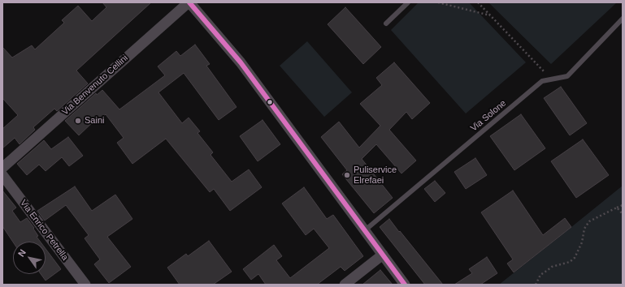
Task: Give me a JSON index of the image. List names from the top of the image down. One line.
{"streets":{"street":["Via Benvenuto Cellini","Via Enrico Petrella"],"lane":["Via Solone"]},"places":["Saini","Puliservice Elrefaei"],"north":"top left"}
